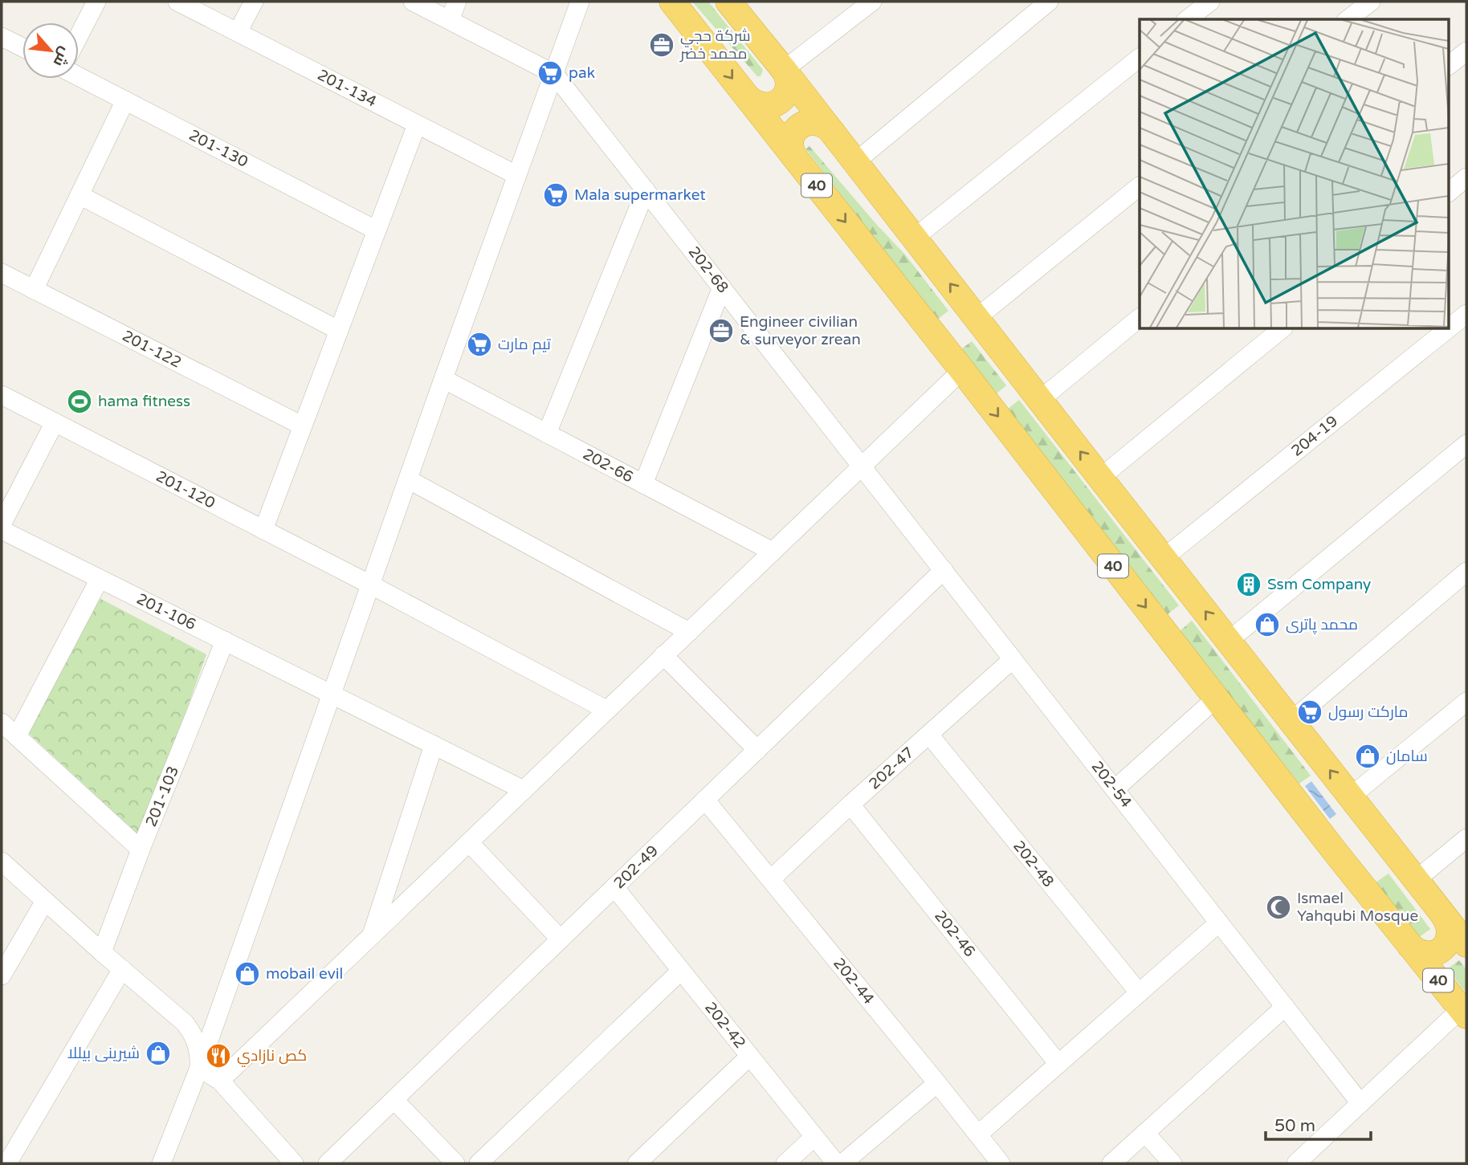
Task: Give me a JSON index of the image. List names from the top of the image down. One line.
{"streets":{"highway":["40"],"street":["201-134","201-130","202-68","201-122","204-19","202-66","201-120","201-106","202-47","202-54","201-103","202-48","202-49","202-46","202-44","202-42"]},"crossings":[["202-68","202-54"],["201-106","201-103"],["202-47","202-54"],["202-47","202-48"],["202-47","202-46"],["202-47","202-44"],["202-54","202-49"],["202-49","202-44"],["202-49","202-42"]],"places":{"office":["شركة حجي محمد خضر","Engineer civilian & surveyor zrean"],"supermarket":["pak","Mala supermarket","تيم مارت","مارکت رسول"],"sports":["hama fitness"],"building":["Ssm Company"],"shop":["محمد پاتری","سامان","mobail evil","شيرينی بیللا"],"mosque":["Ismael Yahqubi Mosque"],"restaurant":["كص نازادي"]},"scale_bar":"50 m","north":"bottom right"}
